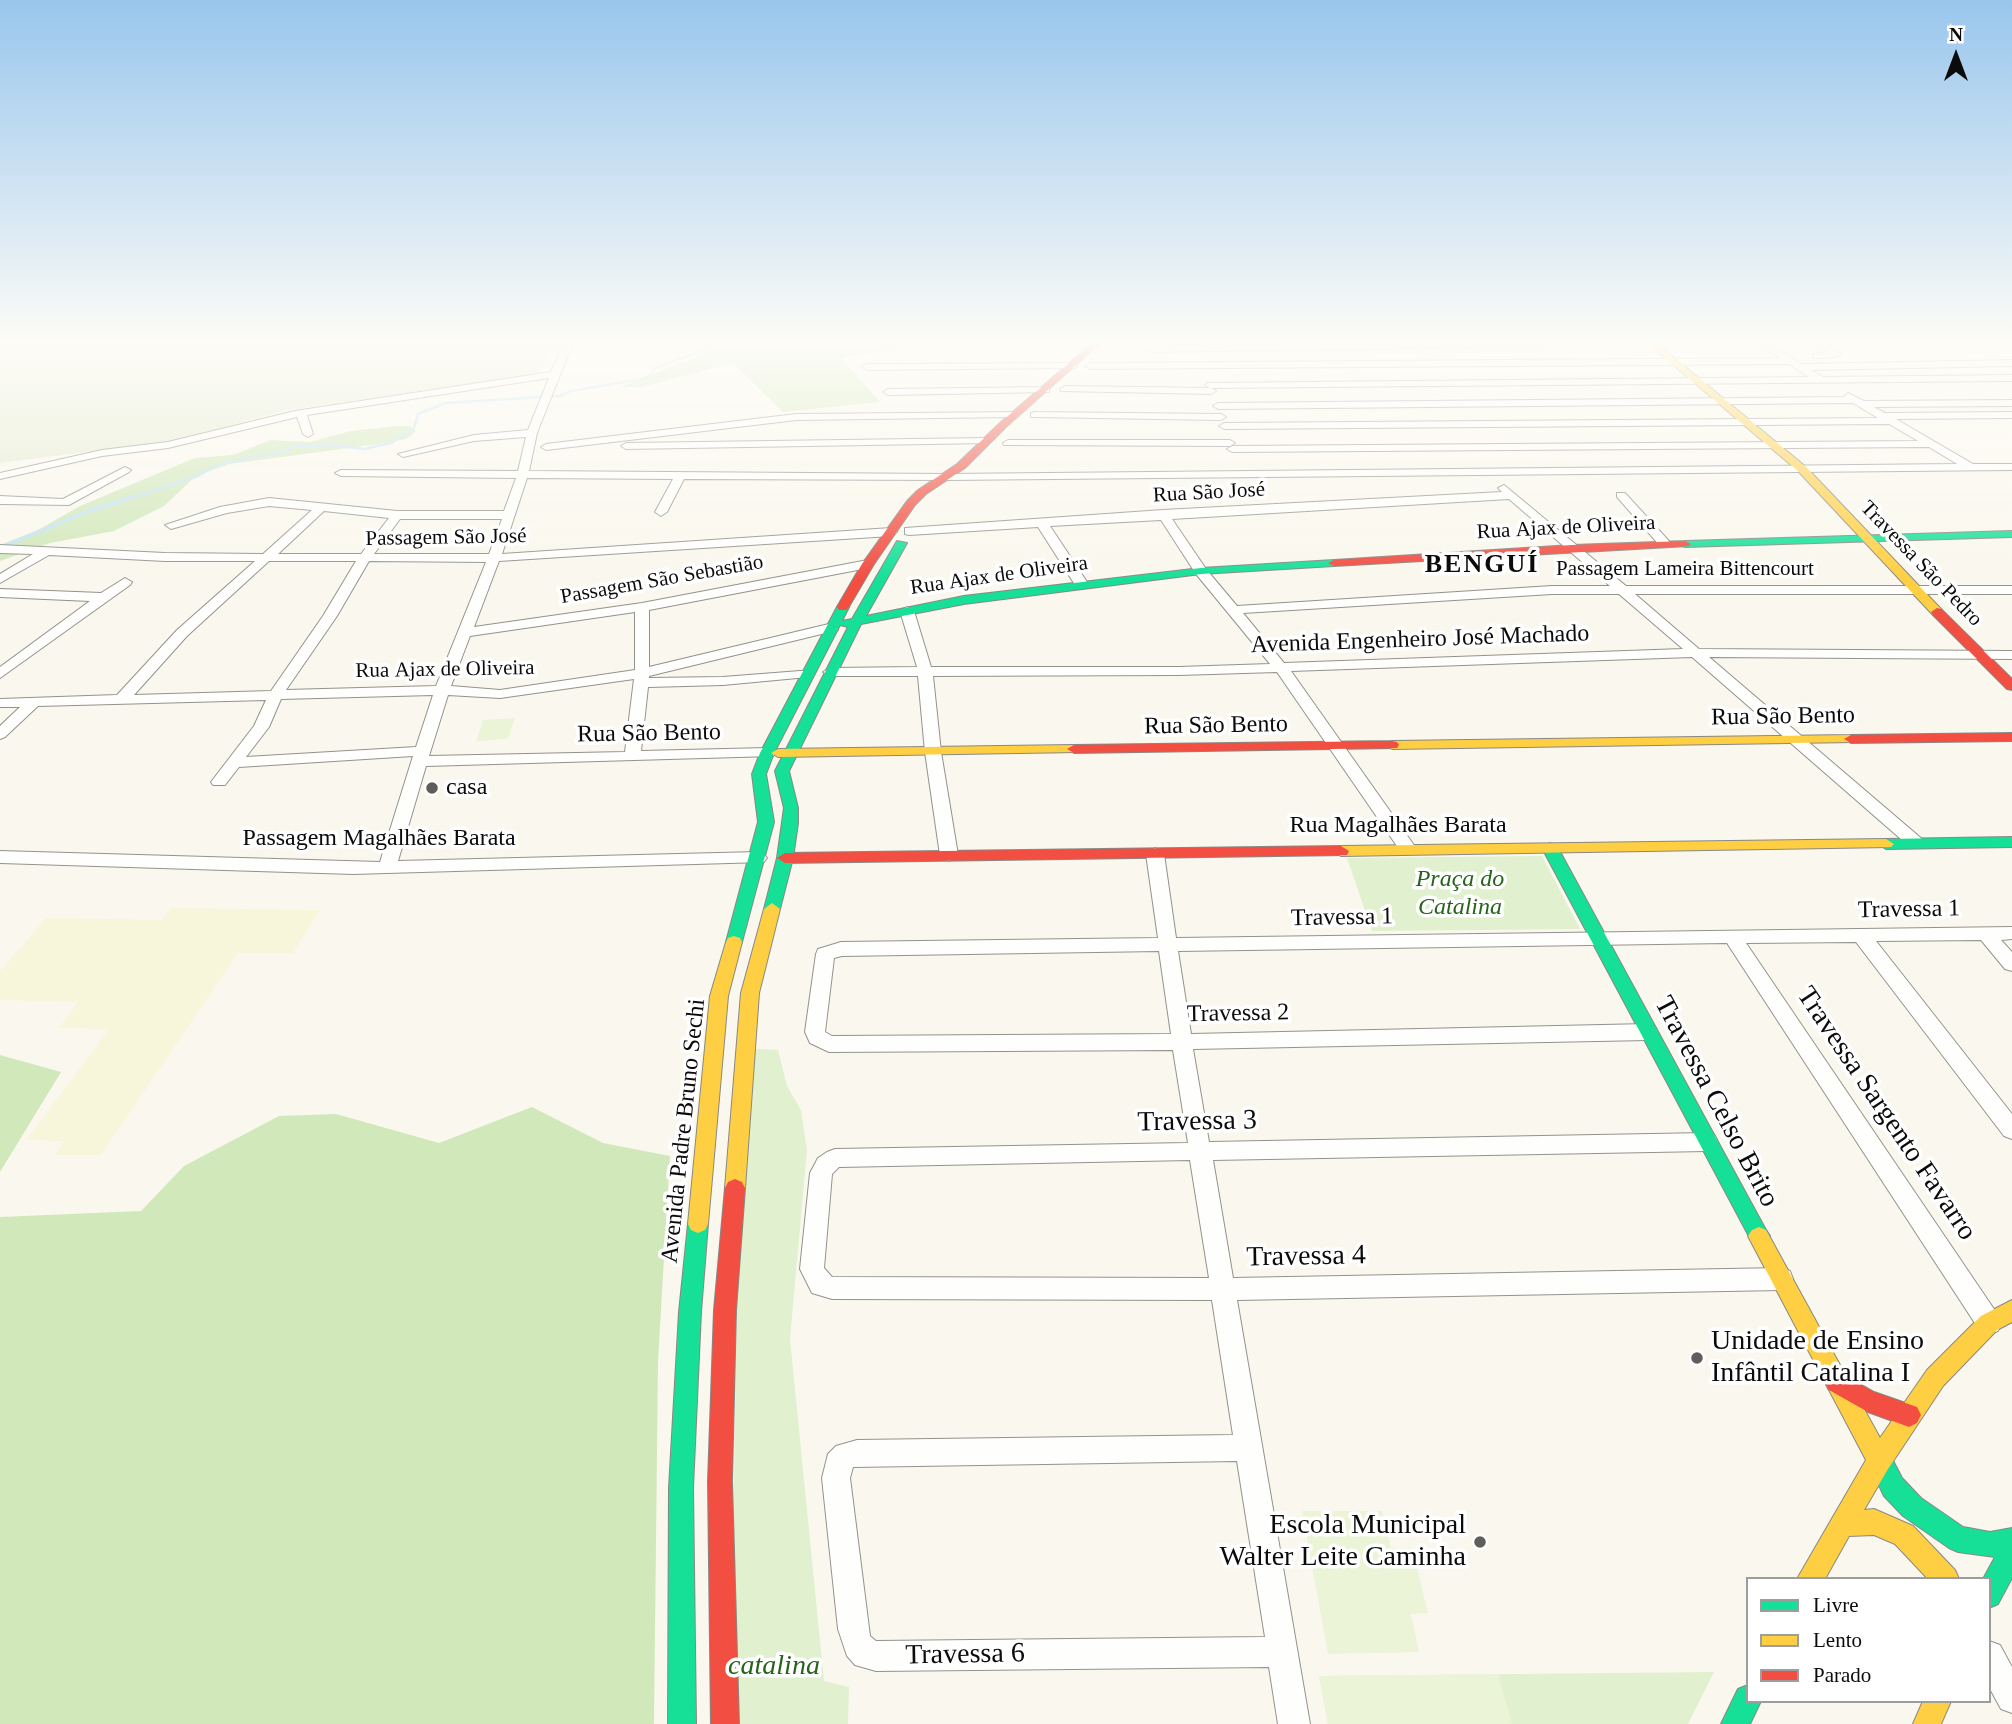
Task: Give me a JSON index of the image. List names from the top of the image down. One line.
{"streets":{"street":["Rua São José","Rua Ajax de Oliveira","Passagem São José","Travessa São Pedro","Passagem Lameira Bittencourt","Passagem São Sebastião","Avenida Engenheiro José Machado","Rua São Bento","Rua Magalhães Barata","Passagem Magalhães Barata","Travessa 1","Travessa 2","Travessa Celso Brito","Travessa Sargento Favarro","Travessa 3","Avenida Padre Bruno Sechi","Travessa 4","Travessa 6"]},"crossings":[["Rua São José","Avenida Padre Bruno Sechi"],["Rua Ajax de Oliveira","Travessa São Pedro"],["Rua Ajax de Oliveira","Avenida Padre Bruno Sechi"],["Passagem São José","Avenida Padre Bruno Sechi"],["Travessa São Pedro","Passagem Lameira Bittencourt"],["Travessa São Pedro","Avenida Engenheiro José Machado"],["Passagem São Sebastião","Avenida Padre Bruno Sechi"],["Avenida Engenheiro José Machado","Avenida Padre Bruno Sechi"],["Rua São Bento","Avenida Padre Bruno Sechi"],["Rua Magalhães Barata","Travessa Celso Brito"],["Rua Magalhães Barata","Avenida Padre Bruno Sechi"],["Passagem Magalhães Barata","Avenida Padre Bruno Sechi"],["Travessa 1","Travessa 2"],["Travessa 1","Travessa Celso Brito"],["Travessa 1","Travessa Sargento Favarro"],["Travessa 2","Travessa Celso Brito"],["Travessa Celso Brito","Travessa 3"],["Travessa Celso Brito","Travessa 4"],["Travessa 3","Travessa 4"]],"districts":["BENGUÍ"],"parks":["Praça do Catalina","catalina"],"places":["casa","Unidade de Ensino Infântil Catalina I","Escola Municipal Walter Leite Caminha"],"legend":["Livre","Lento","Parado"],"north":"top"}
